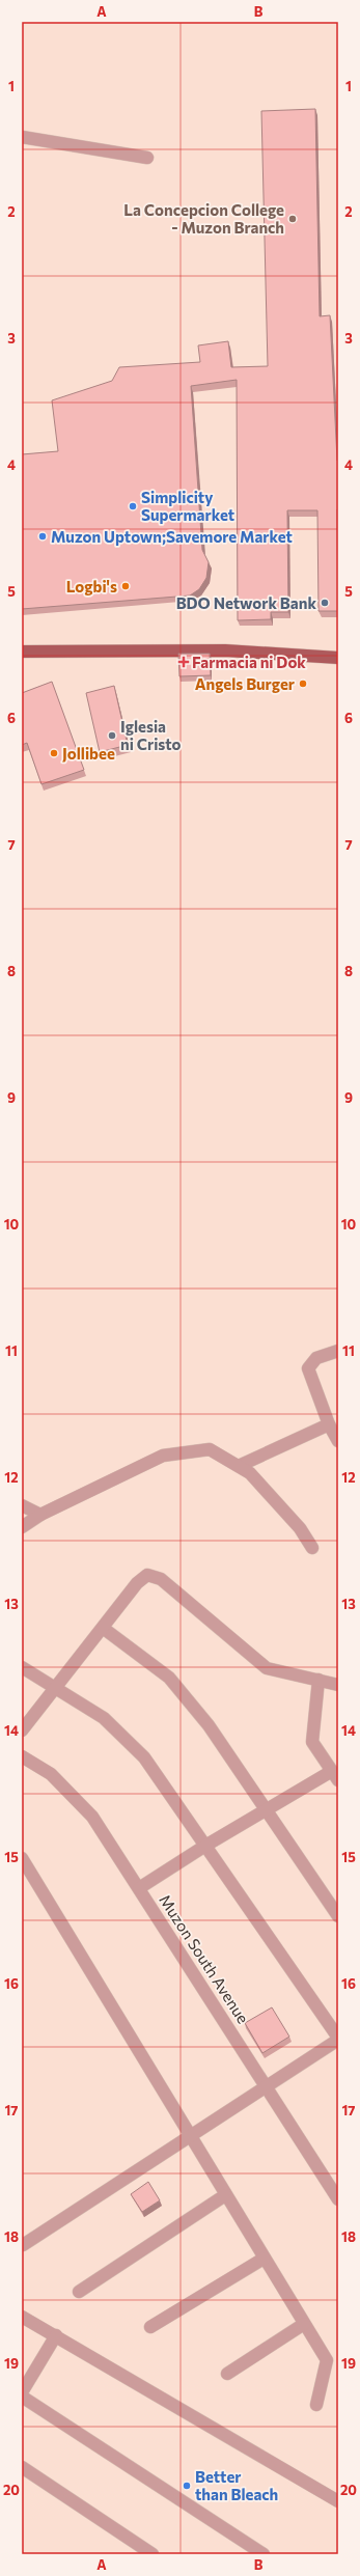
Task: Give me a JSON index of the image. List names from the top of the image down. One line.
{"streets":{"street":["Muzon South Avenue"]},"places":{"other":["La Concepcion College - Muzon Branch","Simplicity Supermarket","Muzon Uptown;Savemore Market","Logbi's","BDO Network Bank","Angels Burger","Iglesia ni Cristo","Jollibee","Better than Bleach"],"health":["Farmacia ni Dok"]},"grid":{"columns":["A","B"],"rows":["1","2","3","4","5","6","7","8","9","10","11","12","13","14","15","16","17","18","19","20"]}}
